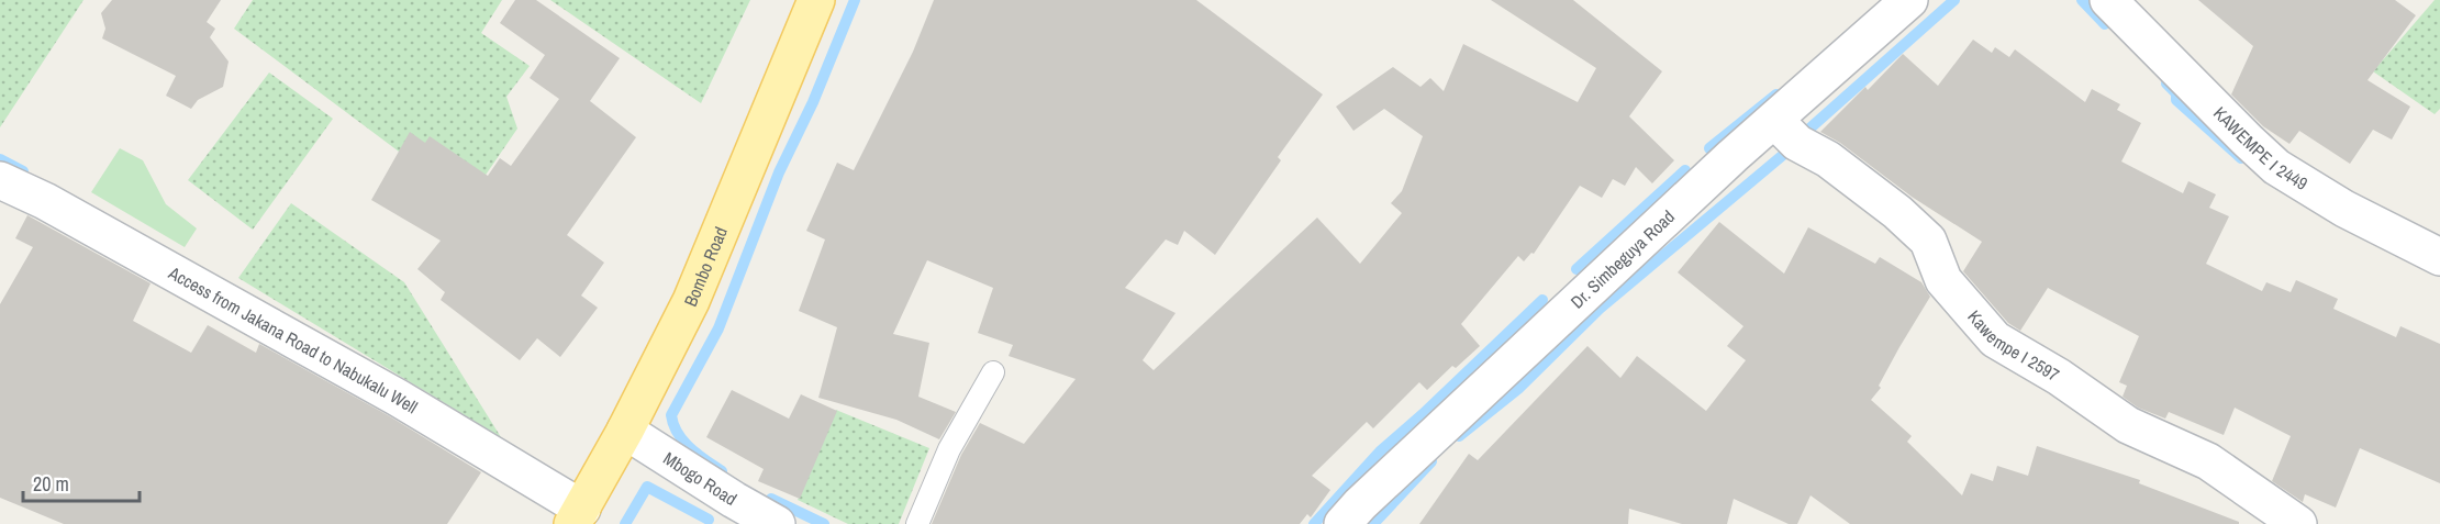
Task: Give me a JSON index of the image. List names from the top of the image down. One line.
{"streets":{"main road":["Bombo Road"],"street":["KAWEMPE I 2449","Dr. Simbeguya Road","Access from Jakana Road to Nabukalu Well","Kawempe I 2597","Mbogo Road"]},"crossings":[["Dr. Simbeguya Road","Kawempe I 2597"],["Bombo Road","Access from Jakana Road to Nabukalu Well"],["Bombo Road","Mbogo Road"]],"scale_bar":"20 m"}
